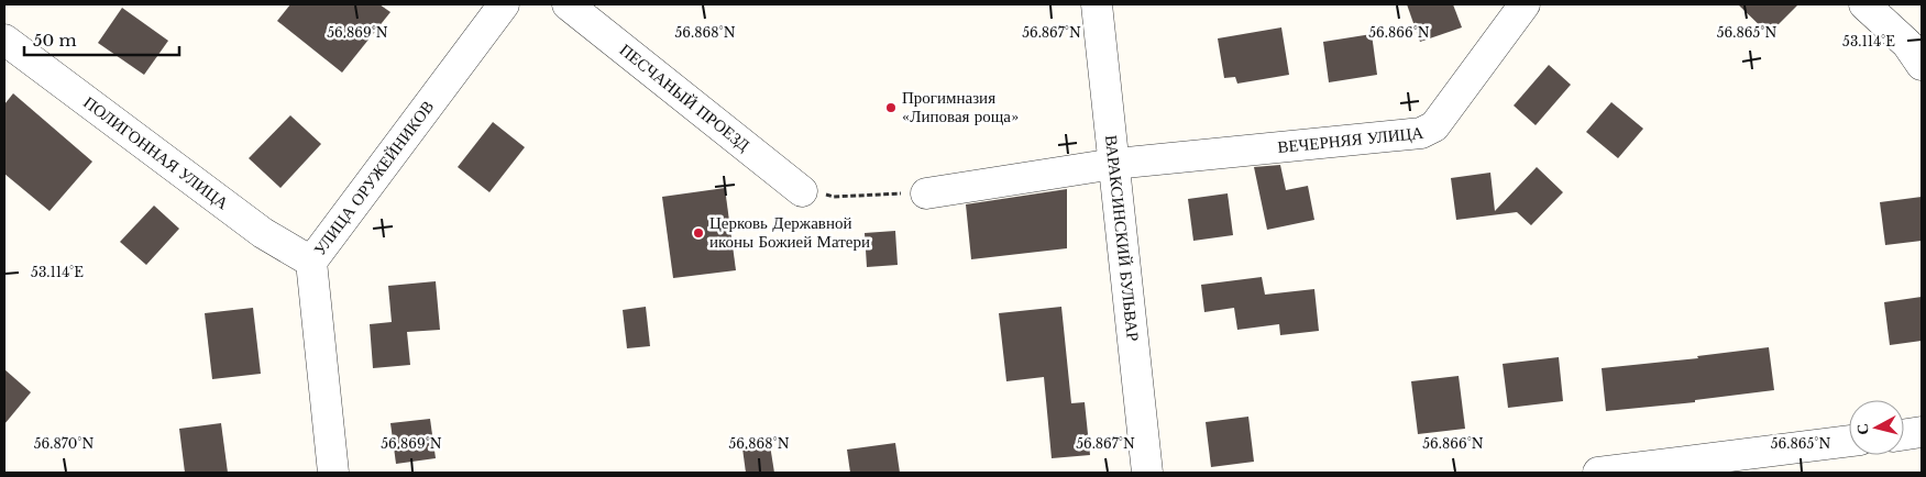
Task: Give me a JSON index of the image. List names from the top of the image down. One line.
{"streets":{"street":["ПЕСЧАНЫЙ ПРОЕЗД","ВЕЧЕРНЯЯ УЛИЦА","ПОЛИГОННАЯ УЛИЦА","УЛИЦА ОРУЖЕЙНИКОВ","ВАРАКСИНСКИЙ БУЛЬВАР"]},"crossings":[["ВЕЧЕРНЯЯ УЛИЦА","ВАРАКСИНСКИЙ БУЛЬВАР"],["ПОЛИГОННАЯ УЛИЦА","УЛИЦА ОРУЖЕЙНИКОВ"]],"places":["Прогимназия «Липовая роща»","Церковь Державной иконы Божией Матери"],"scale_bar":"50 m","north":"left","coordinates":["56.869°N","56.868°N","56.867°N","56.866°N","56.865°N","53.114°E","56.870°N"]}
